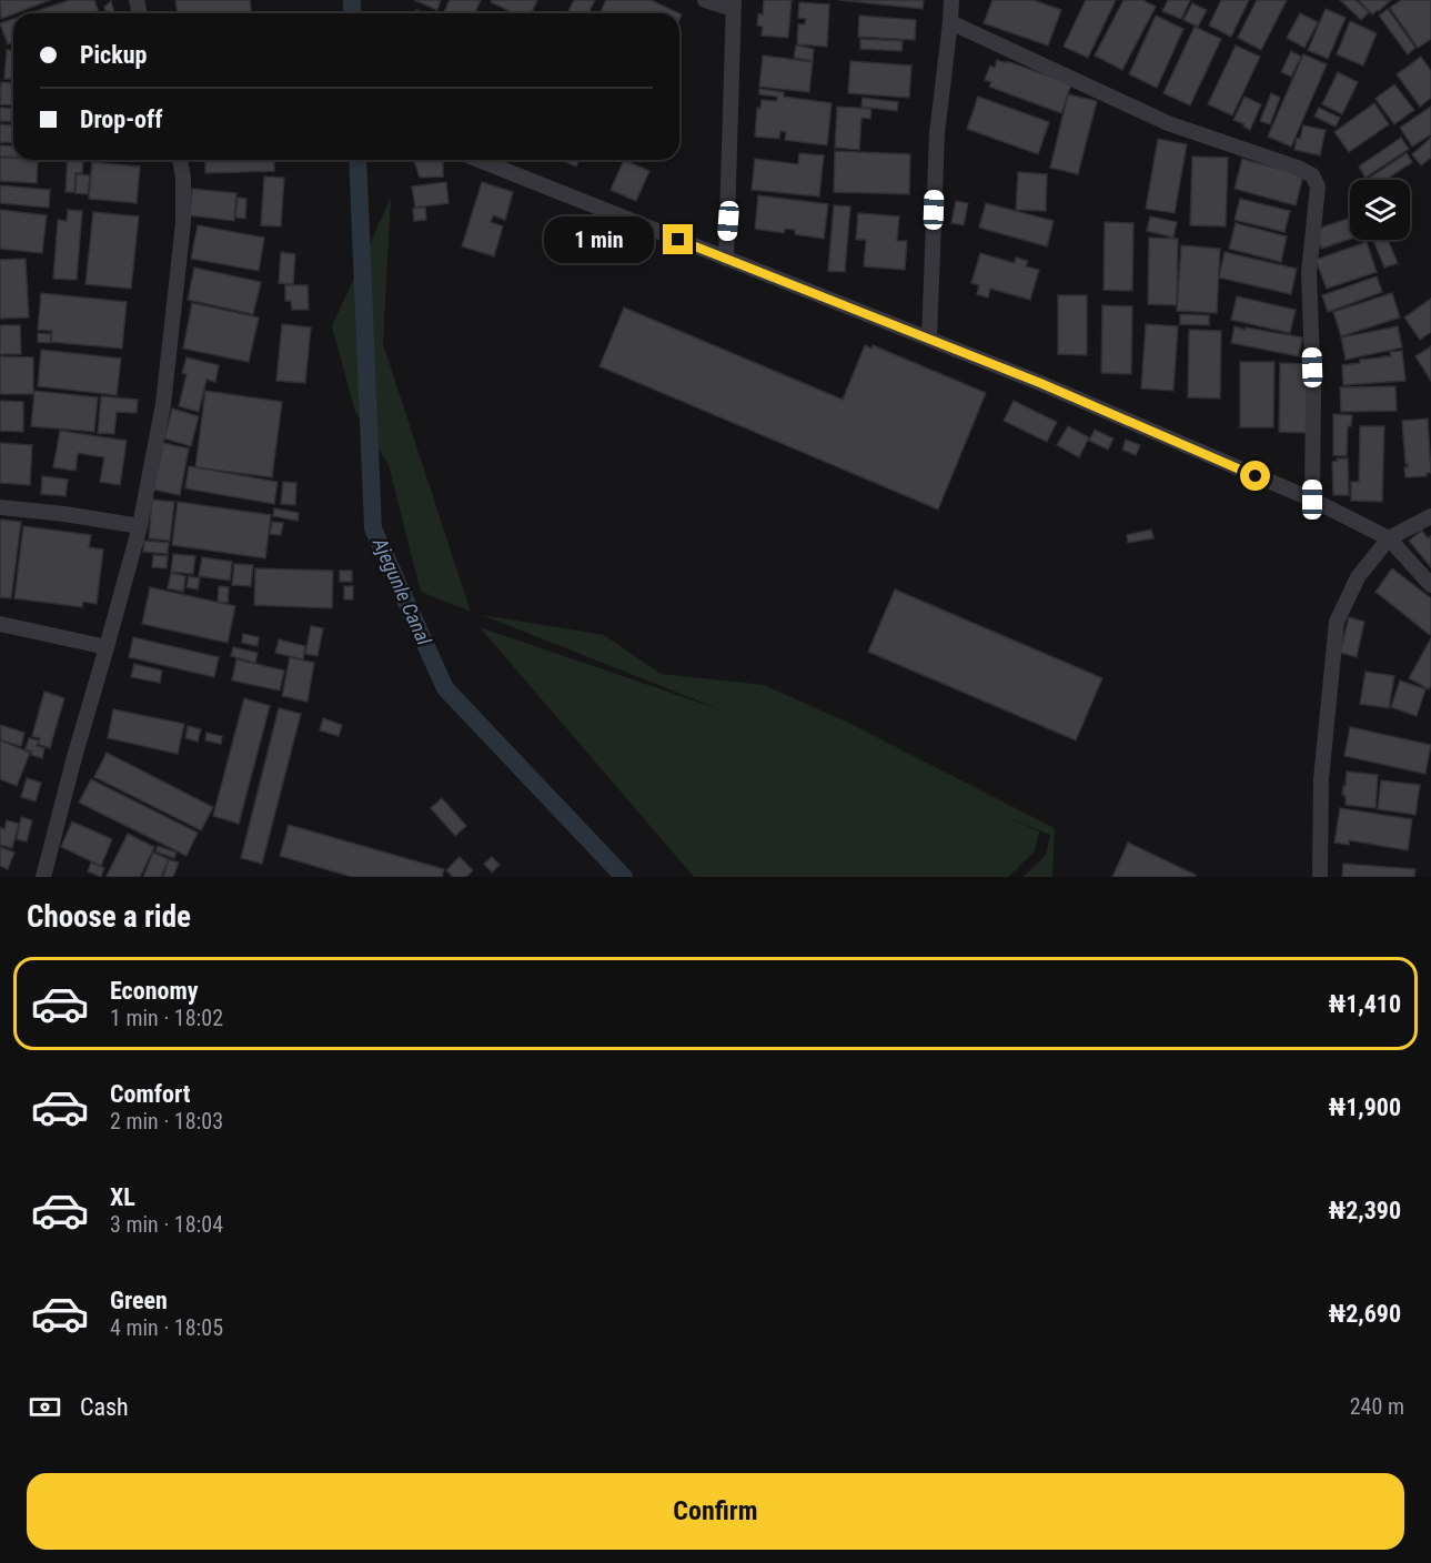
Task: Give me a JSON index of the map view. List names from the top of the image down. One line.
{"water":["Ajegunle Canal"],"page":{"banner":["Pickup","Drop-off"],"bubble":"1 min","heading":"Choose a ride","list":[{"name":"Economy","note":"1 min · 18:02","value":"₦1,410"},{"name":"Comfort","note":"2 min · 18:03","value":"₦1,900"},{"name":"XL","note":"3 min · 18:04","value":"₦2,390"},{"name":"Green","note":"4 min · 18:05","value":"₦2,690"}],"pay":["Cash","240 m"],"buttons":"Confirm"}}
